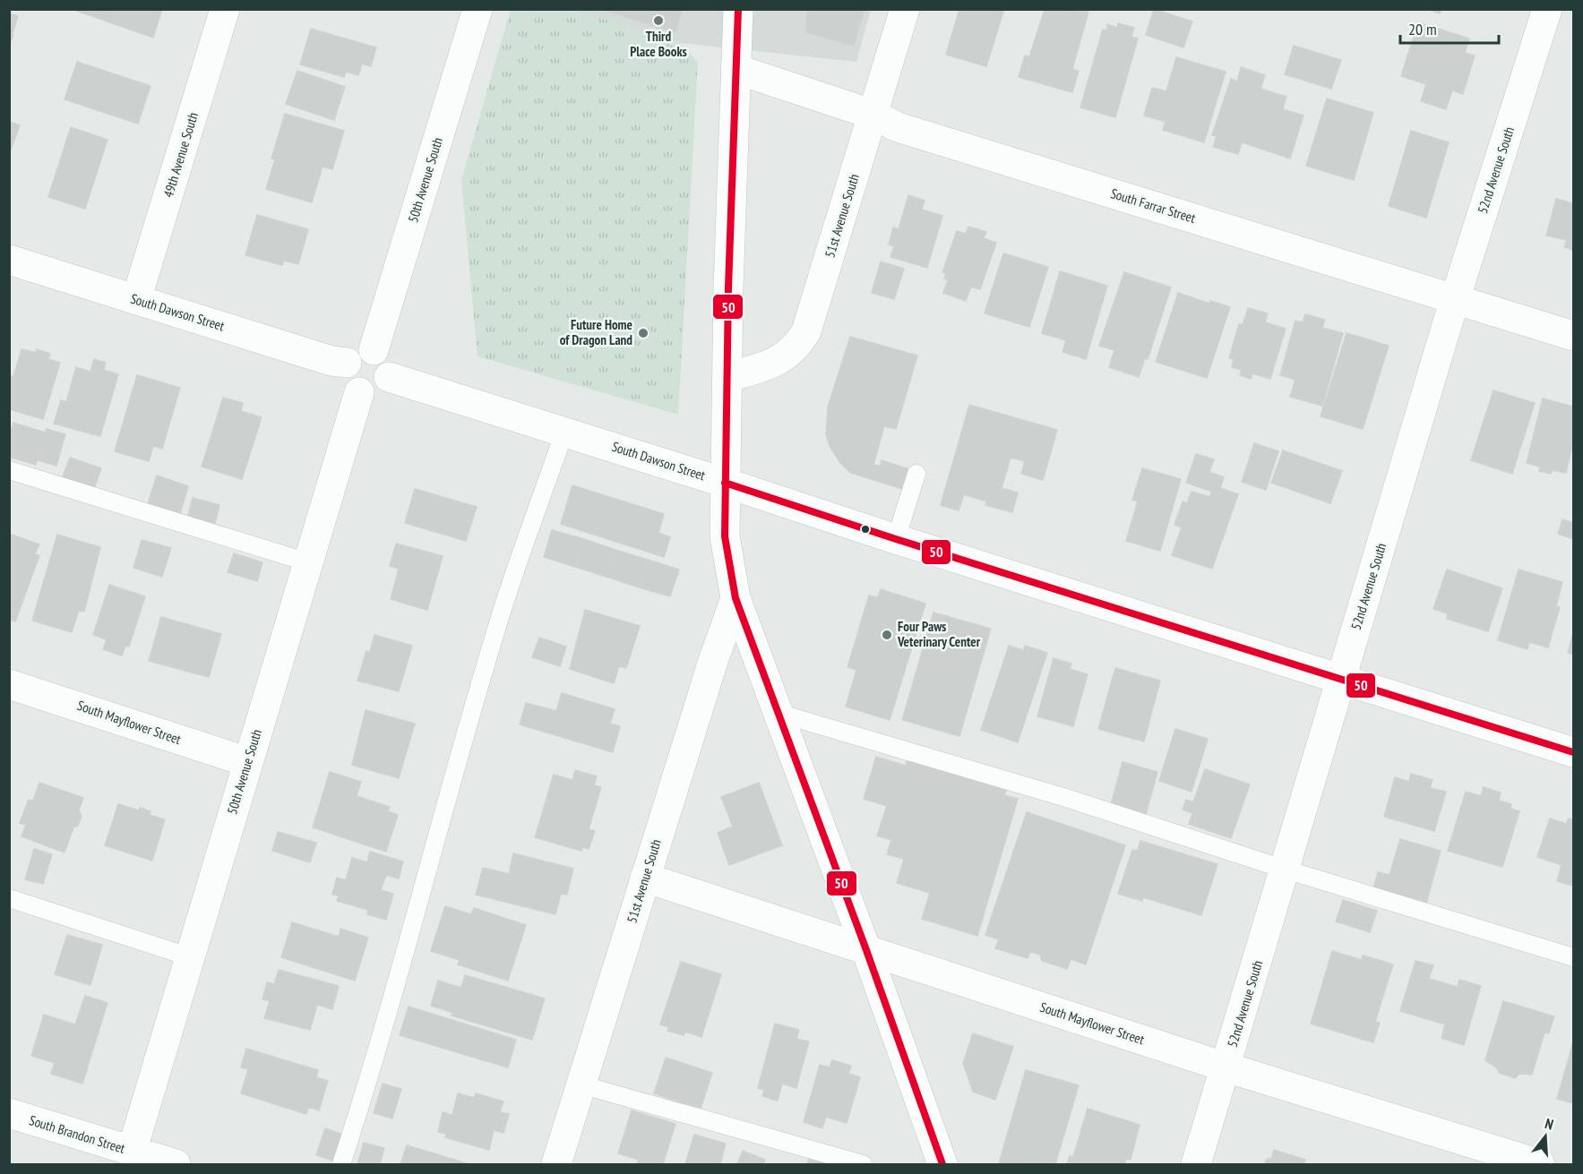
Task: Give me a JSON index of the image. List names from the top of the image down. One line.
{"streets":{"street":["49th Avenue South","52nd Avenue South","50th Avenue South","South Farrar Street","51st Avenue South","South Dawson Street","South Mayflower Street","South Brandon Street"]},"crossings":[["49th Avenue South","South Dawson Street"],["52nd Avenue South","South Farrar Street"],["52nd Avenue South","South Dawson Street"],["52nd Avenue South","South Mayflower Street"],["50th Avenue South","South Dawson Street"],["50th Avenue South","South Mayflower Street"],["50th Avenue South","South Brandon Street"],["South Farrar Street","51st Avenue South"],["51st Avenue South","South Mayflower Street"]],"places":["Third Place Books","Future Home of Dragon Land","Four Paws Veterinary Center"],"lines":["transit line 50"],"scale_bar":"20 m","north":"top"}
